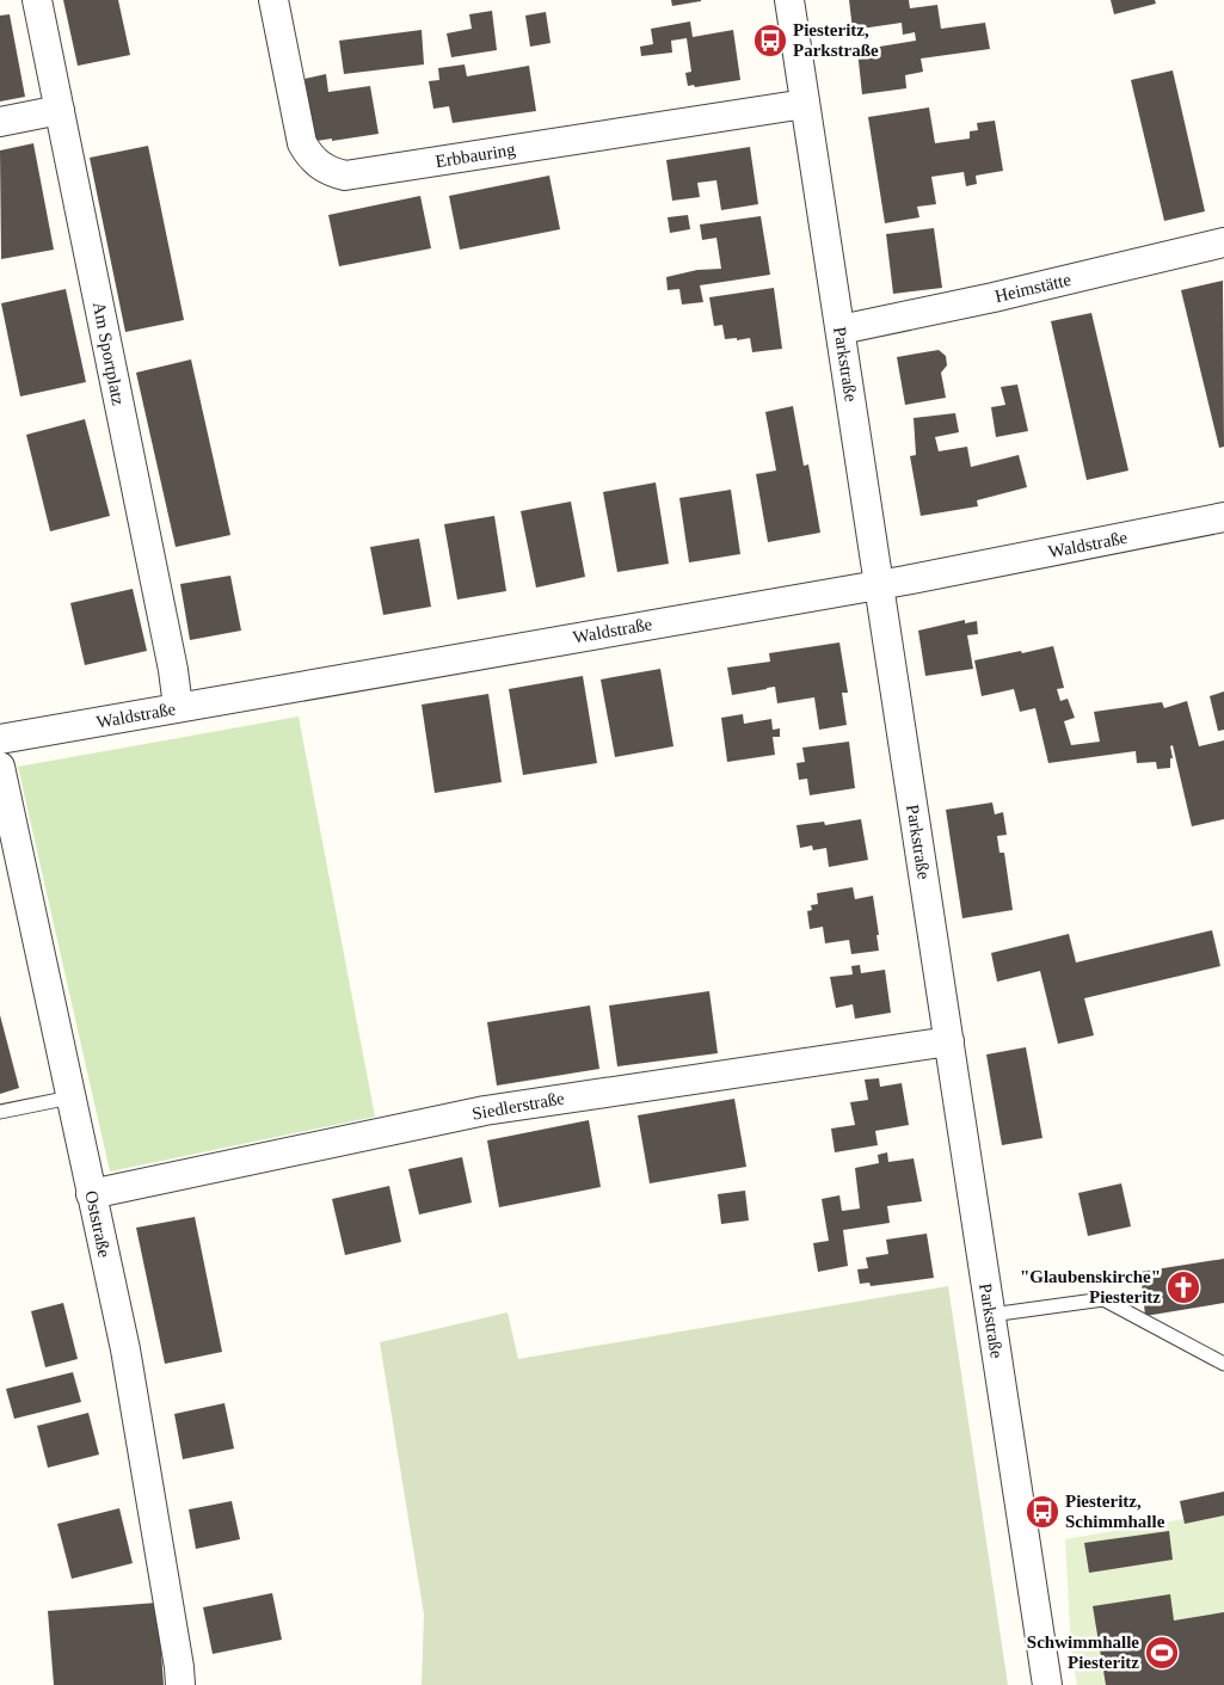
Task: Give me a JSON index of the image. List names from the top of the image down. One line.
{"streets":{"street":["Erbbauring","Heimstätte","Am Sportplatz","Parkstraße","Waldstraße","Siedlerstraße","Oststraße"]},"crossings":[["Erbbauring","Parkstraße"],["Heimstätte","Parkstraße"],["Am Sportplatz","Waldstraße"],["Parkstraße","Waldstraße"],["Parkstraße","Siedlerstraße"],["Siedlerstraße","Oststraße"]],"places":{"bus stop":["Piesteritz, Parkstraße","Piesteritz, Schimmhalle"],"church":["\"Glaubenskirche\" Piesteritz"],"sports":["Schwimmhalle Piesteritz"]}}
